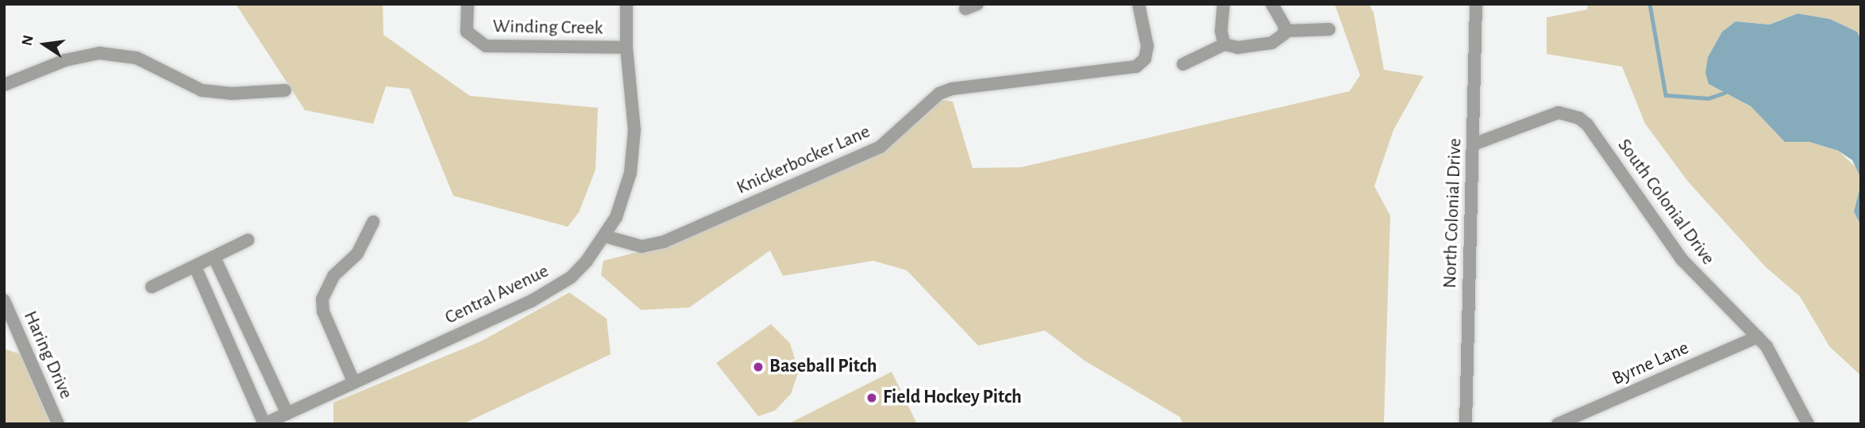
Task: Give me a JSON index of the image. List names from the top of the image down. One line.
{"streets":{"street":["Winding Creek","Knickerbocker Lane","South Colonial Drive","North Colonial Drive","Central Avenue","Haring Drive","Byrne Lane"]},"crossings":[["Winding Creek","Central Avenue"],["Knickerbocker Lane","Central Avenue"],["South Colonial Drive","North Colonial Drive"],["South Colonial Drive","Byrne Lane"]],"places":["Baseball Pitch","Field Hockey Pitch"],"north":"left"}
